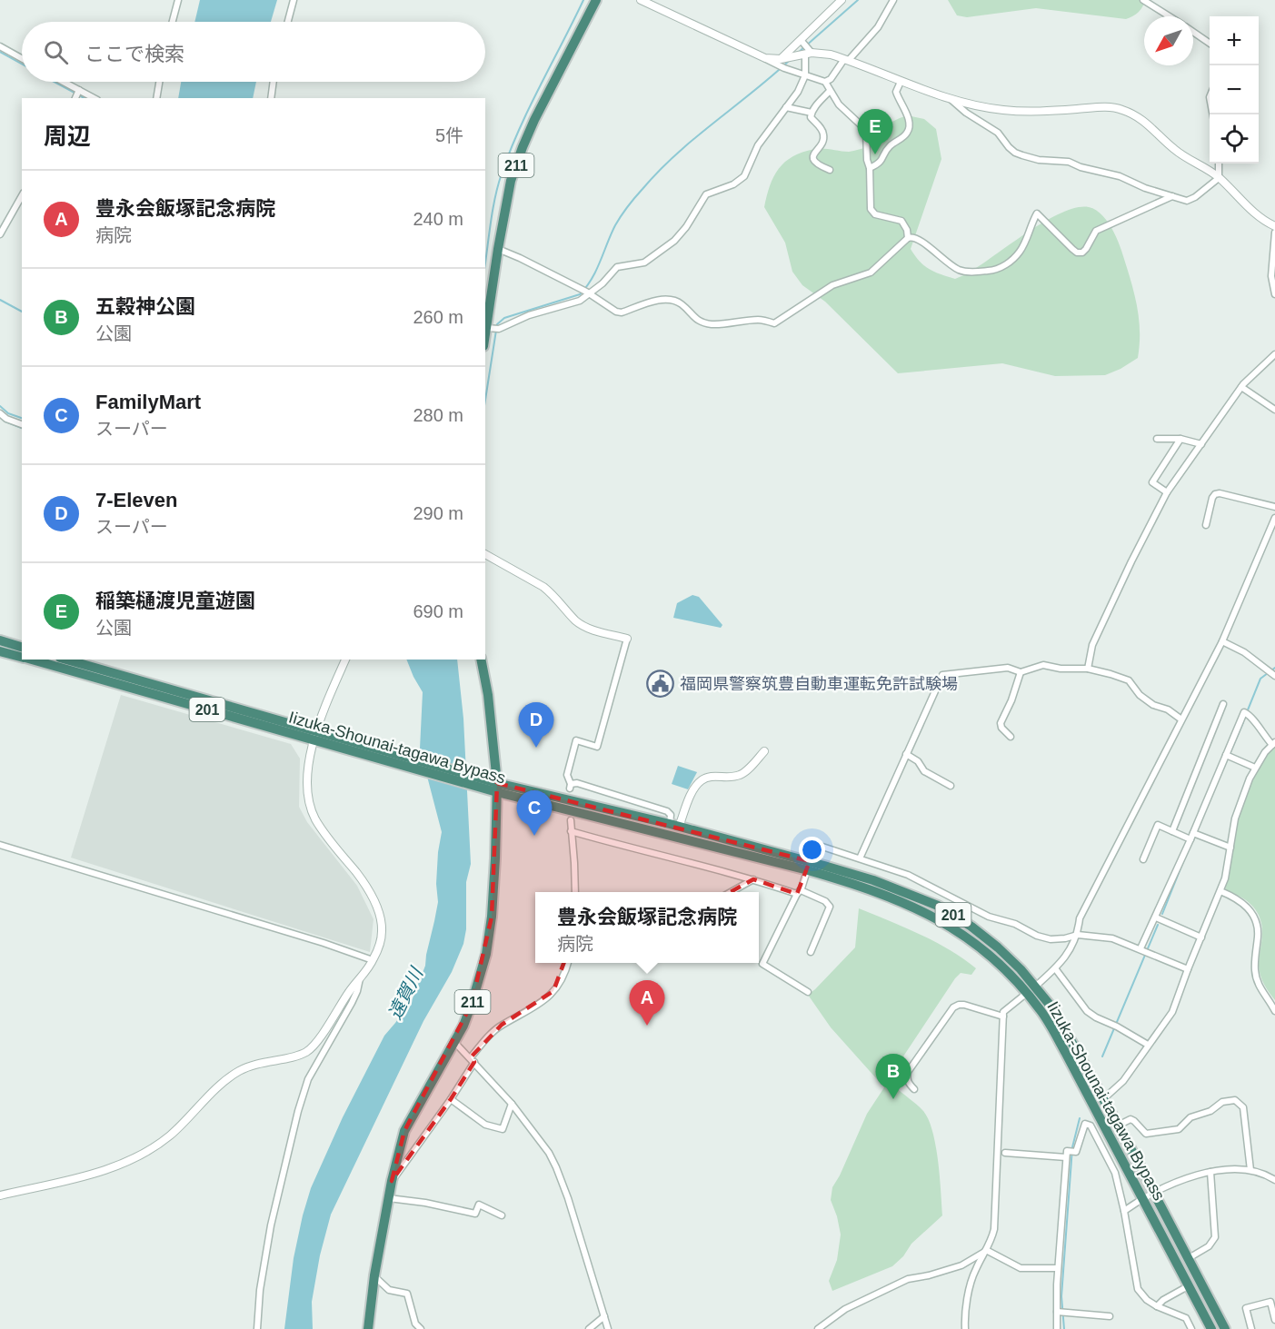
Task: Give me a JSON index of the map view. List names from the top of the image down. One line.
{"streets":{"highway":["211","201","Iizuka-Shounai-tagawa Bypass"]},"crossings":[["211","Iizuka-Shounai-tagawa Bypass"]],"water":["遠賀川"],"places":{"public building":["福岡県警察筑豊自動車運転免許試験場"]},"north":"bottom left","page":{"map_buttons":["+","−"],"search":"ここで検索","heading":["周辺","5件"],"pins":["E","D","C","A","B"],"list":[{"mark":"A","name":"豊永会飯塚記念病院","note":"病院","value":"240 m"},{"mark":"B","name":"五穀神公園","note":"公園","value":"260 m"},{"mark":"C","name":"FamilyMart","note":"スーパー","value":"280 m"},{"mark":"D","name":"7-Eleven","note":"スーパー","value":"290 m"},{"mark":"E","name":"稲築樋渡児童遊園","note":"公園","value":"690 m"}],"popup":["豊永会飯塚記念病院","病院"]}}
